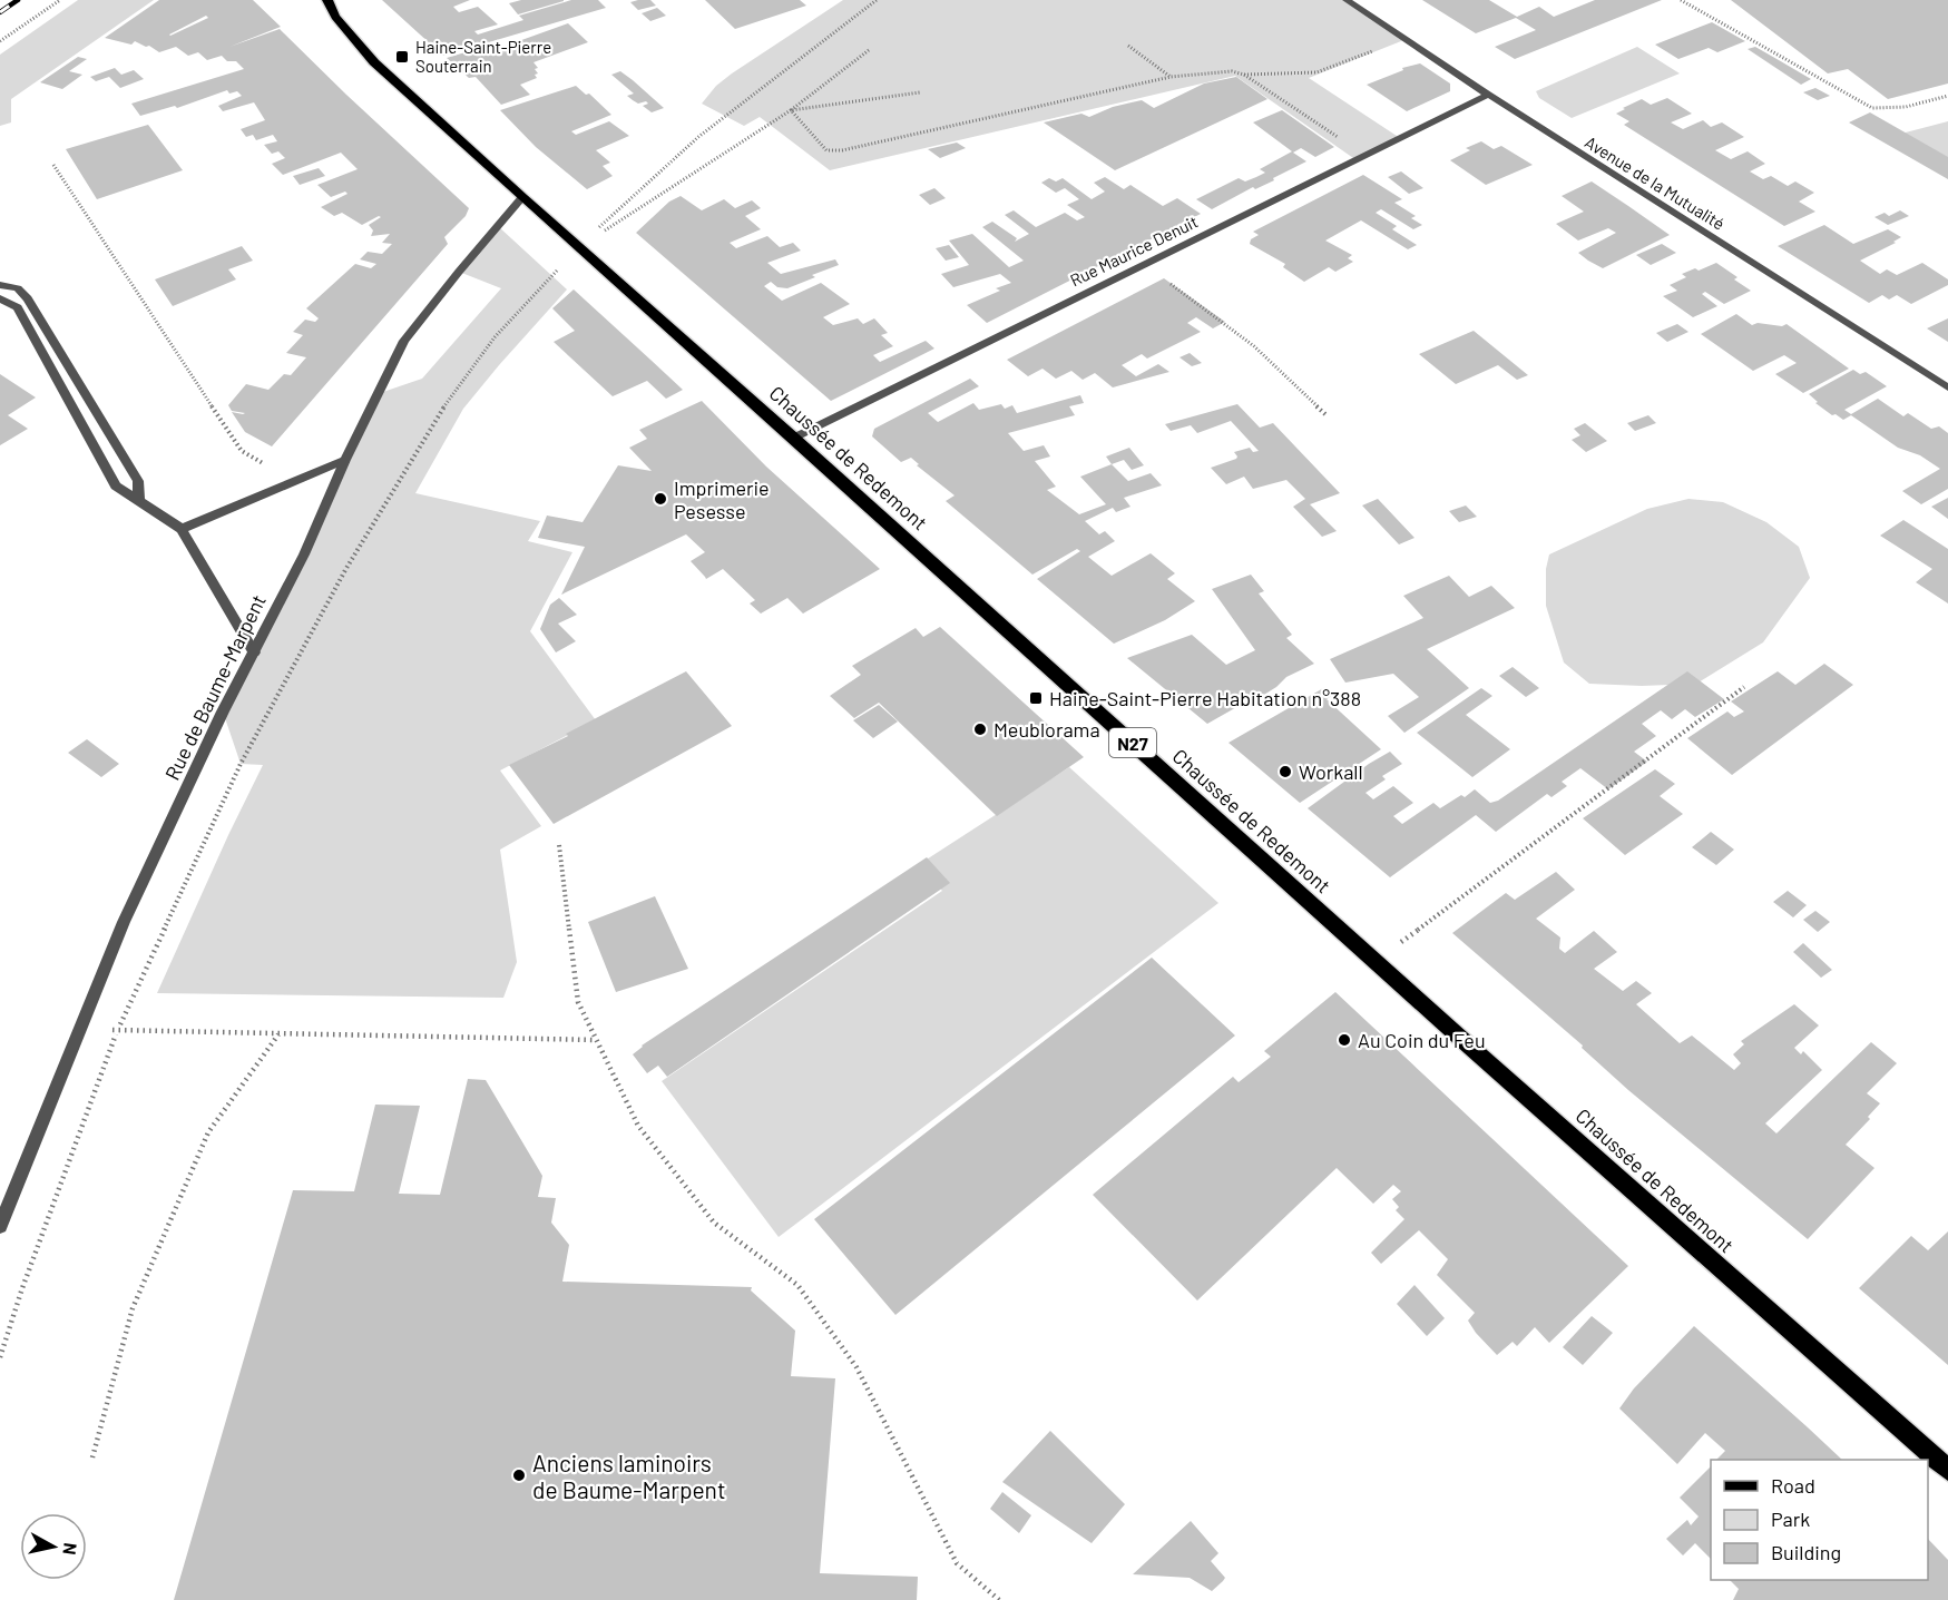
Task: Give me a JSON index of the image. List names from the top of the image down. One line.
{"streets":{"main road":["Chaussée de Redemont","N27"],"street":["Avenue de la Mutualité","Rue Maurice Denuit","Rue de Baume-Marpent"]},"crossings":[["Avenue de la Mutualité","Rue Maurice Denuit"],["Rue Maurice Denuit","Chaussée de Redemont"],["Chaussée de Redemont","Rue de Baume-Marpent"]],"places":{"transit":["Haine-Saint-Pierre Souterrain","Haine-Saint-Pierre Habitation n°388"],"other":["Imprimerie Pesesse","Meublorama","Workall","Au Coin du Feu","Anciens laminoirs de Baume-Marpent"]},"legend":["Road","Park","Building"],"north":"right"}
